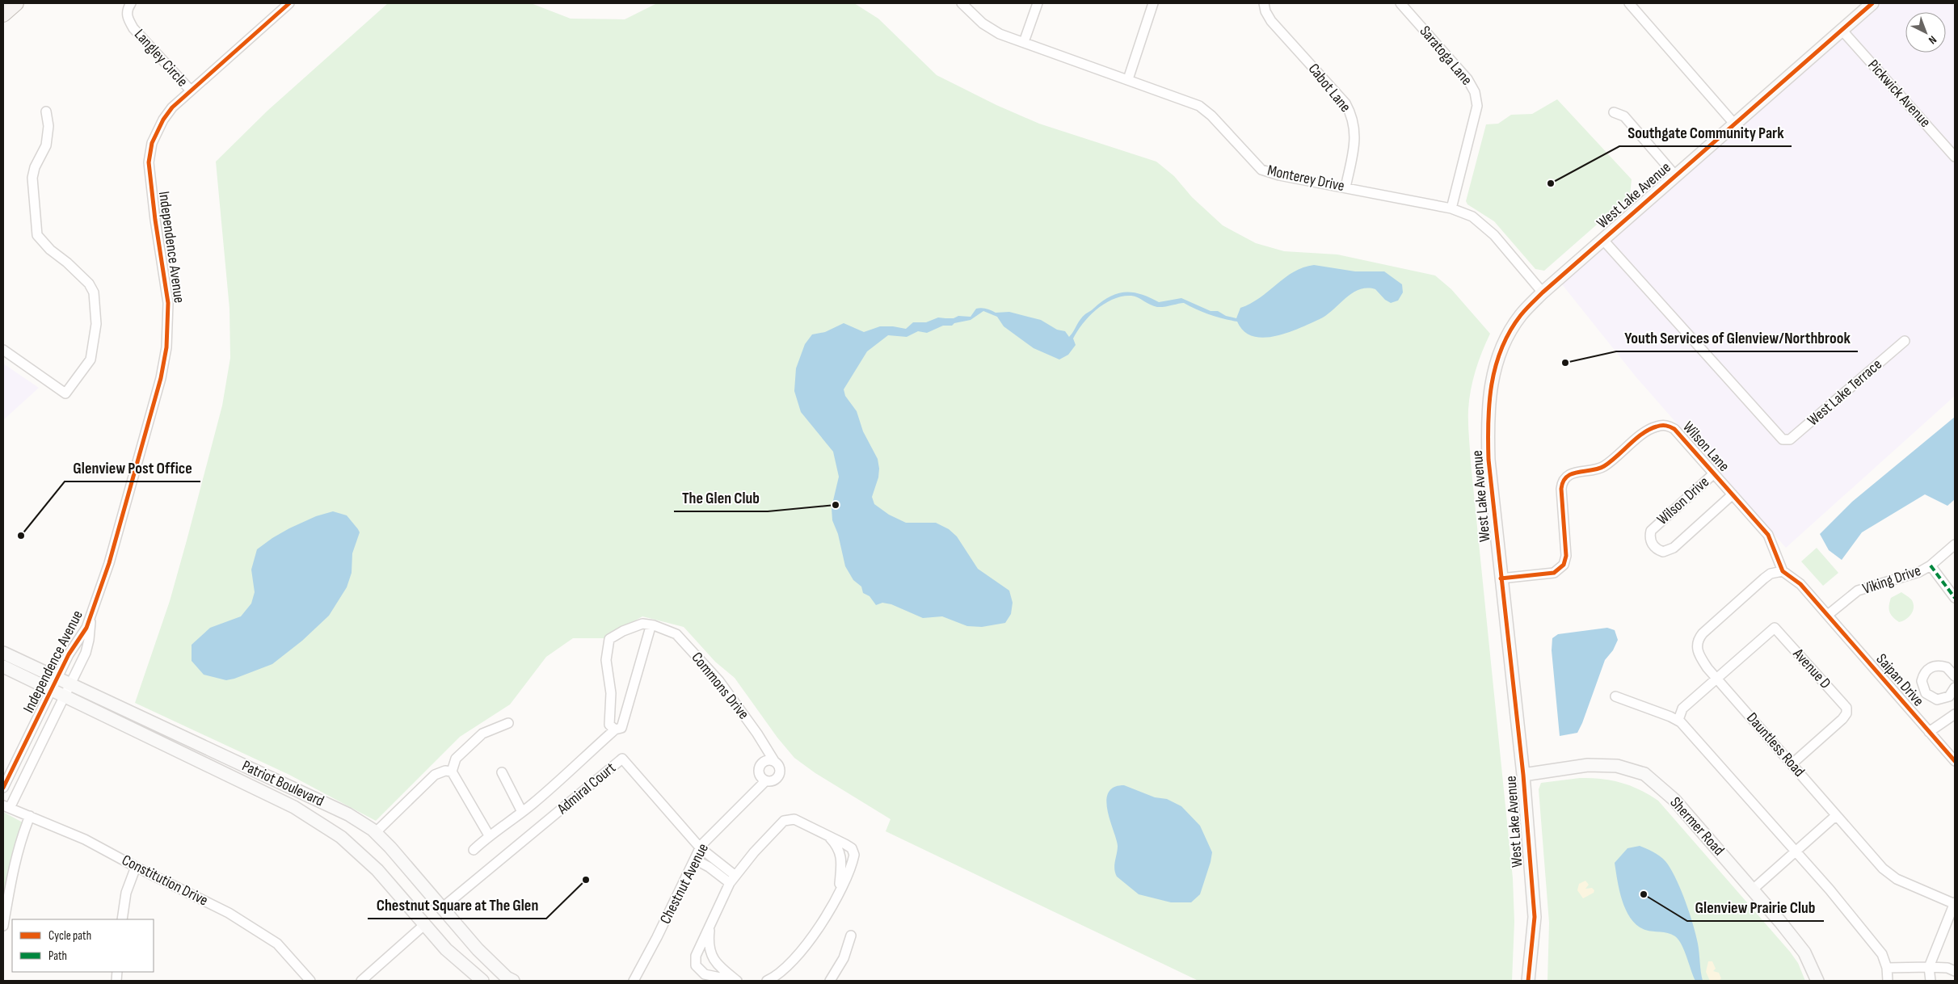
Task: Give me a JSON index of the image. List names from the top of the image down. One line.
{"streets":{"street":["Saratoga Lane","Langley Circle","Cabot Lane","Pickwick Avenue","Monterey Drive","West Lake Avenue","Independence Avenue","West Lake Terrace","Wilson Lane","Wilson Drive","Viking Drive","Avenue D","Saipan Drive","Commons Drive","Dauntless Road","Patriot Boulevard","Admiral Court","Shermer Road","Constitution Drive","Chestnut Avenue"]},"crossings":[["Saratoga Lane","Monterey Drive"],["Langley Circle","Independence Avenue"],["Cabot Lane","Monterey Drive"],["Pickwick Avenue","West Lake Avenue"],["Monterey Drive","West Lake Avenue"],["West Lake Avenue","West Lake Terrace"],["West Lake Avenue","Wilson Lane"],["West Lake Avenue","Shermer Road"],["Independence Avenue","Patriot Boulevard"],["Independence Avenue","Constitution Drive"],["Wilson Lane","Wilson Drive"],["Wilson Lane","Saipan Drive"],["Wilson Lane","Dauntless Road"],["Viking Drive","Saipan Drive"],["Avenue D","Dauntless Road"],["Saipan Drive","Dauntless Road"],["Commons Drive","Chestnut Avenue"],["Patriot Boulevard","Admiral Court"],["Admiral Court","Chestnut Avenue"]],"places":["Southgate Community Park","Youth Services of Glenview/Northbrook","The Glen Club","Glenview Post Office","Chestnut Square at The Glen","Glenview Prairie Club"],"legend":["Cycle path","Path"],"north":"bottom right"}
